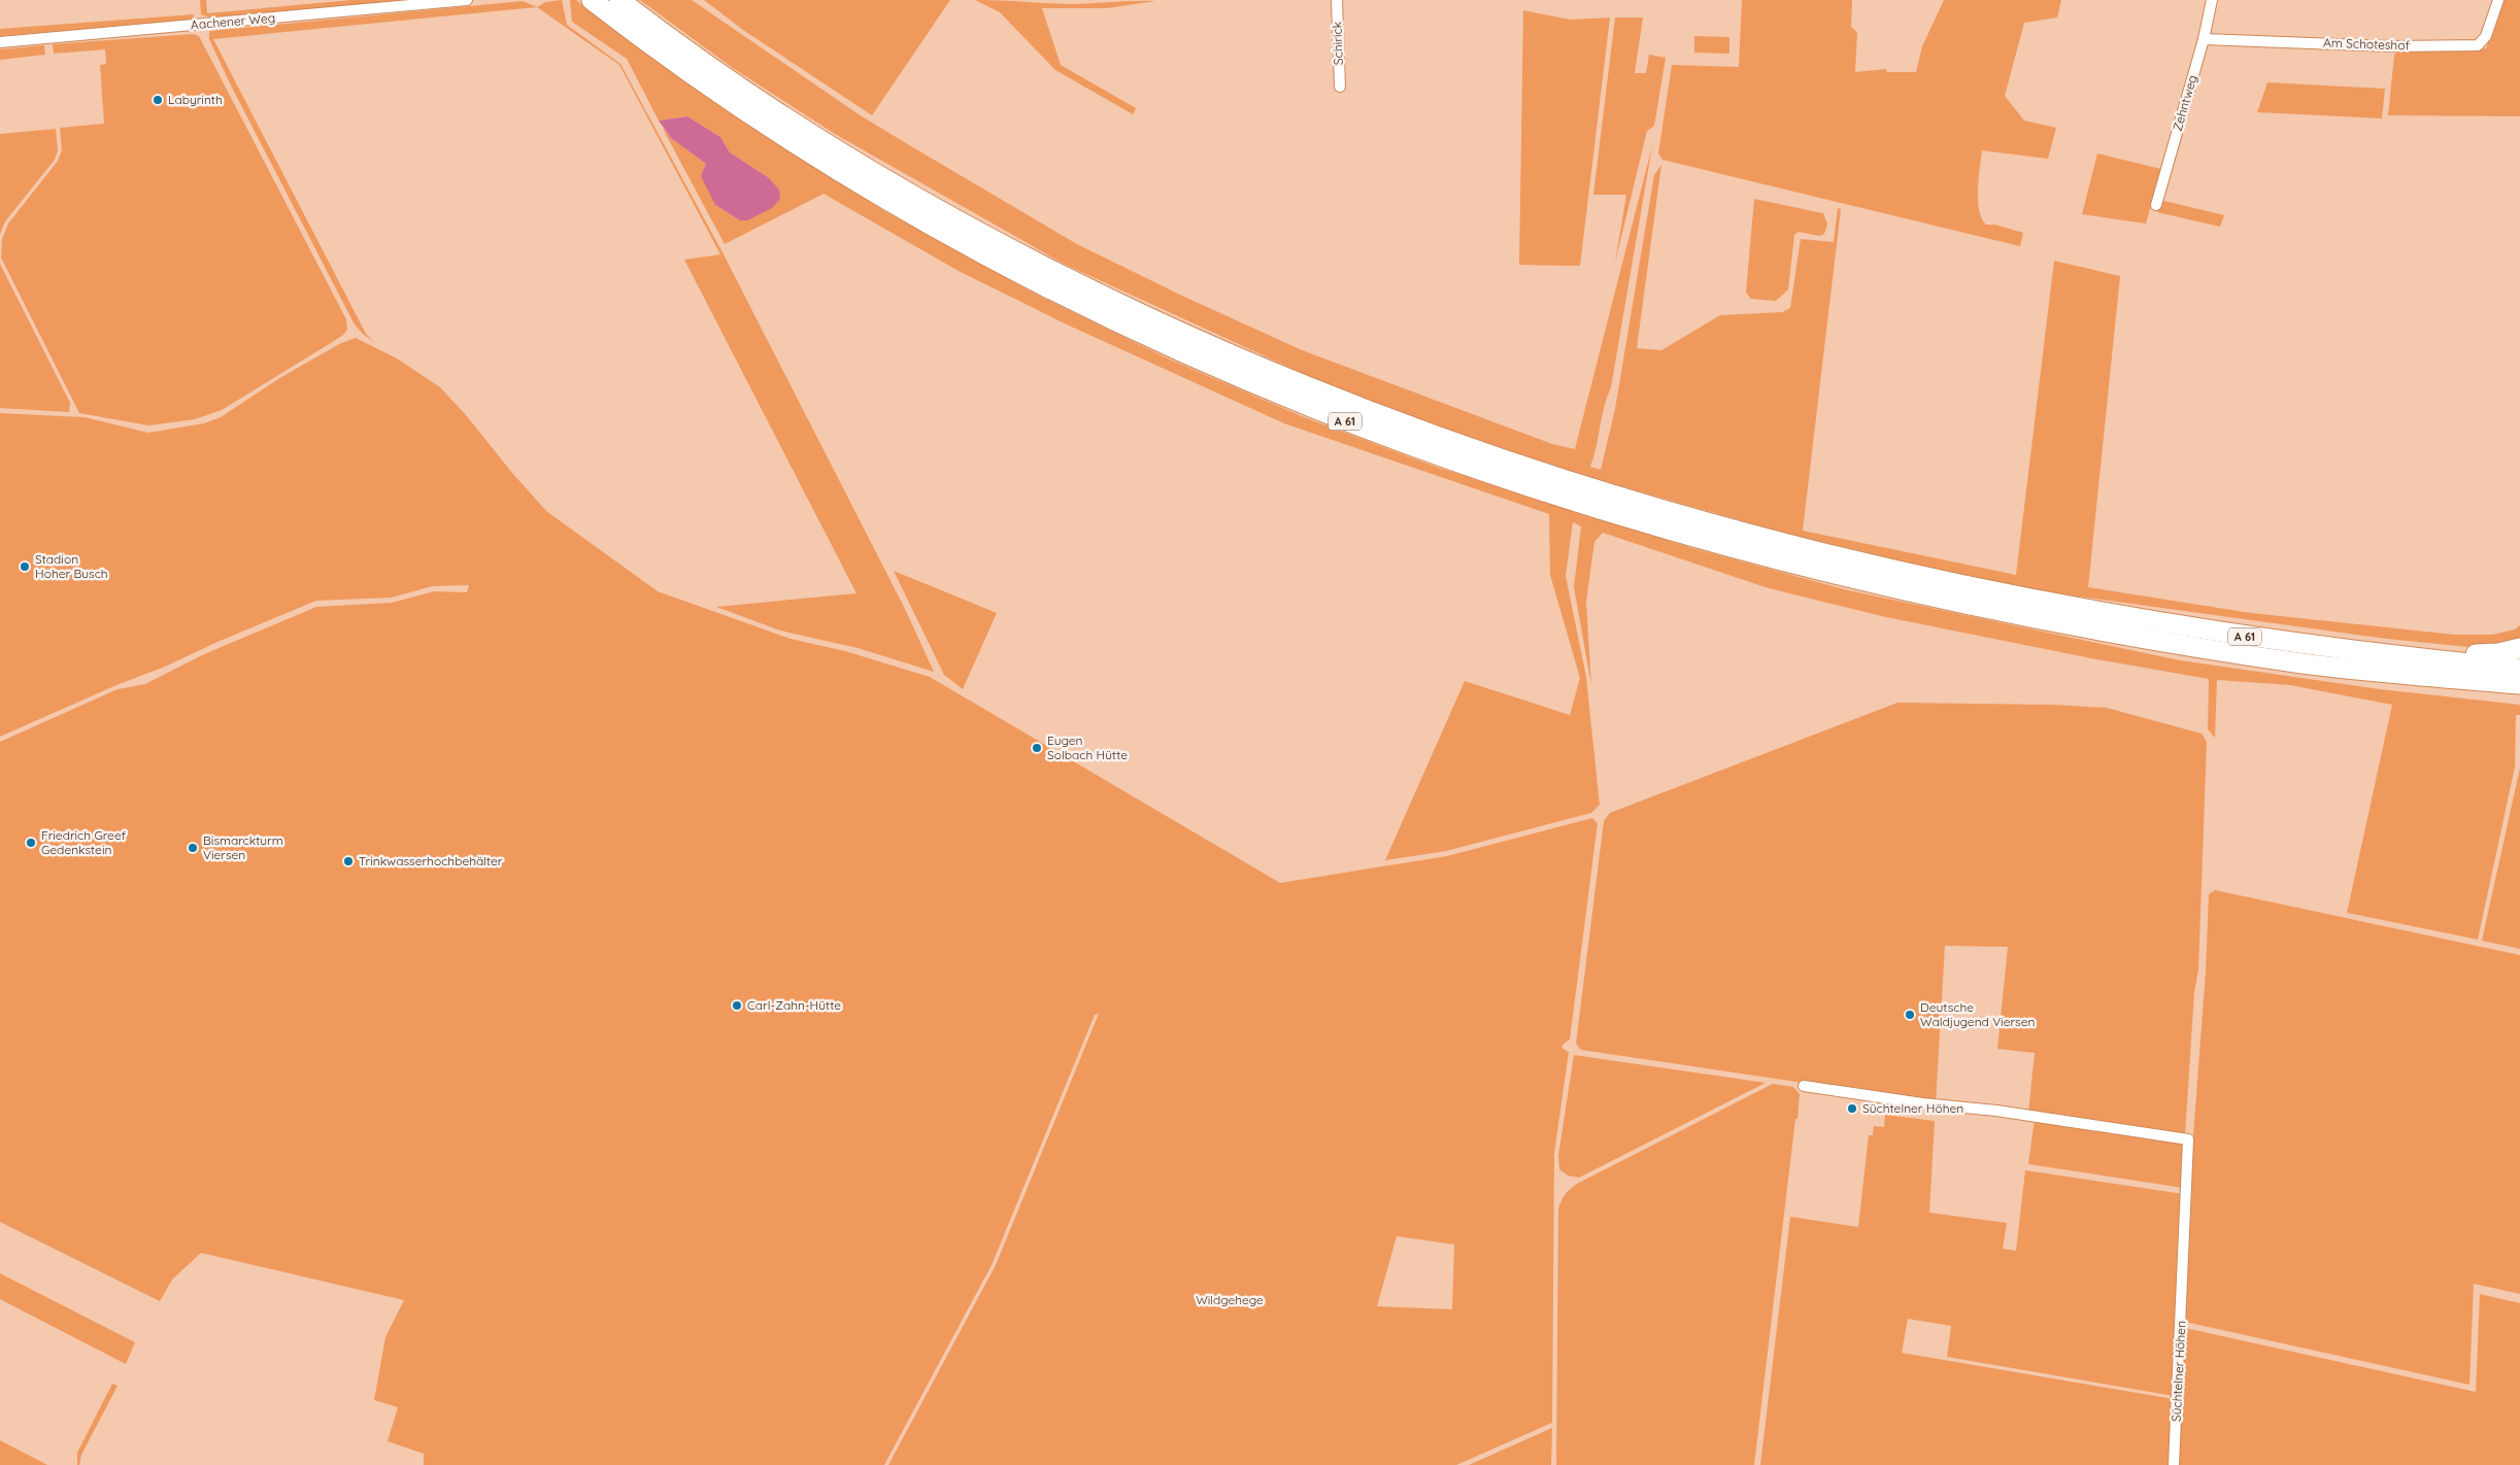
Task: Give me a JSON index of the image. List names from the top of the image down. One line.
{"streets":{"highway":["A 61"],"street":["Aachener Weg","Schirick","Am Schoteshof","Zehntweg","Süchtelner Höhen"]},"crossings":[["Am Schoteshof","Zehntweg"]],"parks":["Wildgehege"],"places":["Labyrinth","Stadion Hoher Busch","Eugen Solbach Hütte","Friedrich Greef Gedenkstein","Bismarckturm Viersen","Trinkwasserhochbehälter","Carl-Zahn-Hütte","Deutsche Waldjugend Viersen","Süchtelner Höhen"]}
